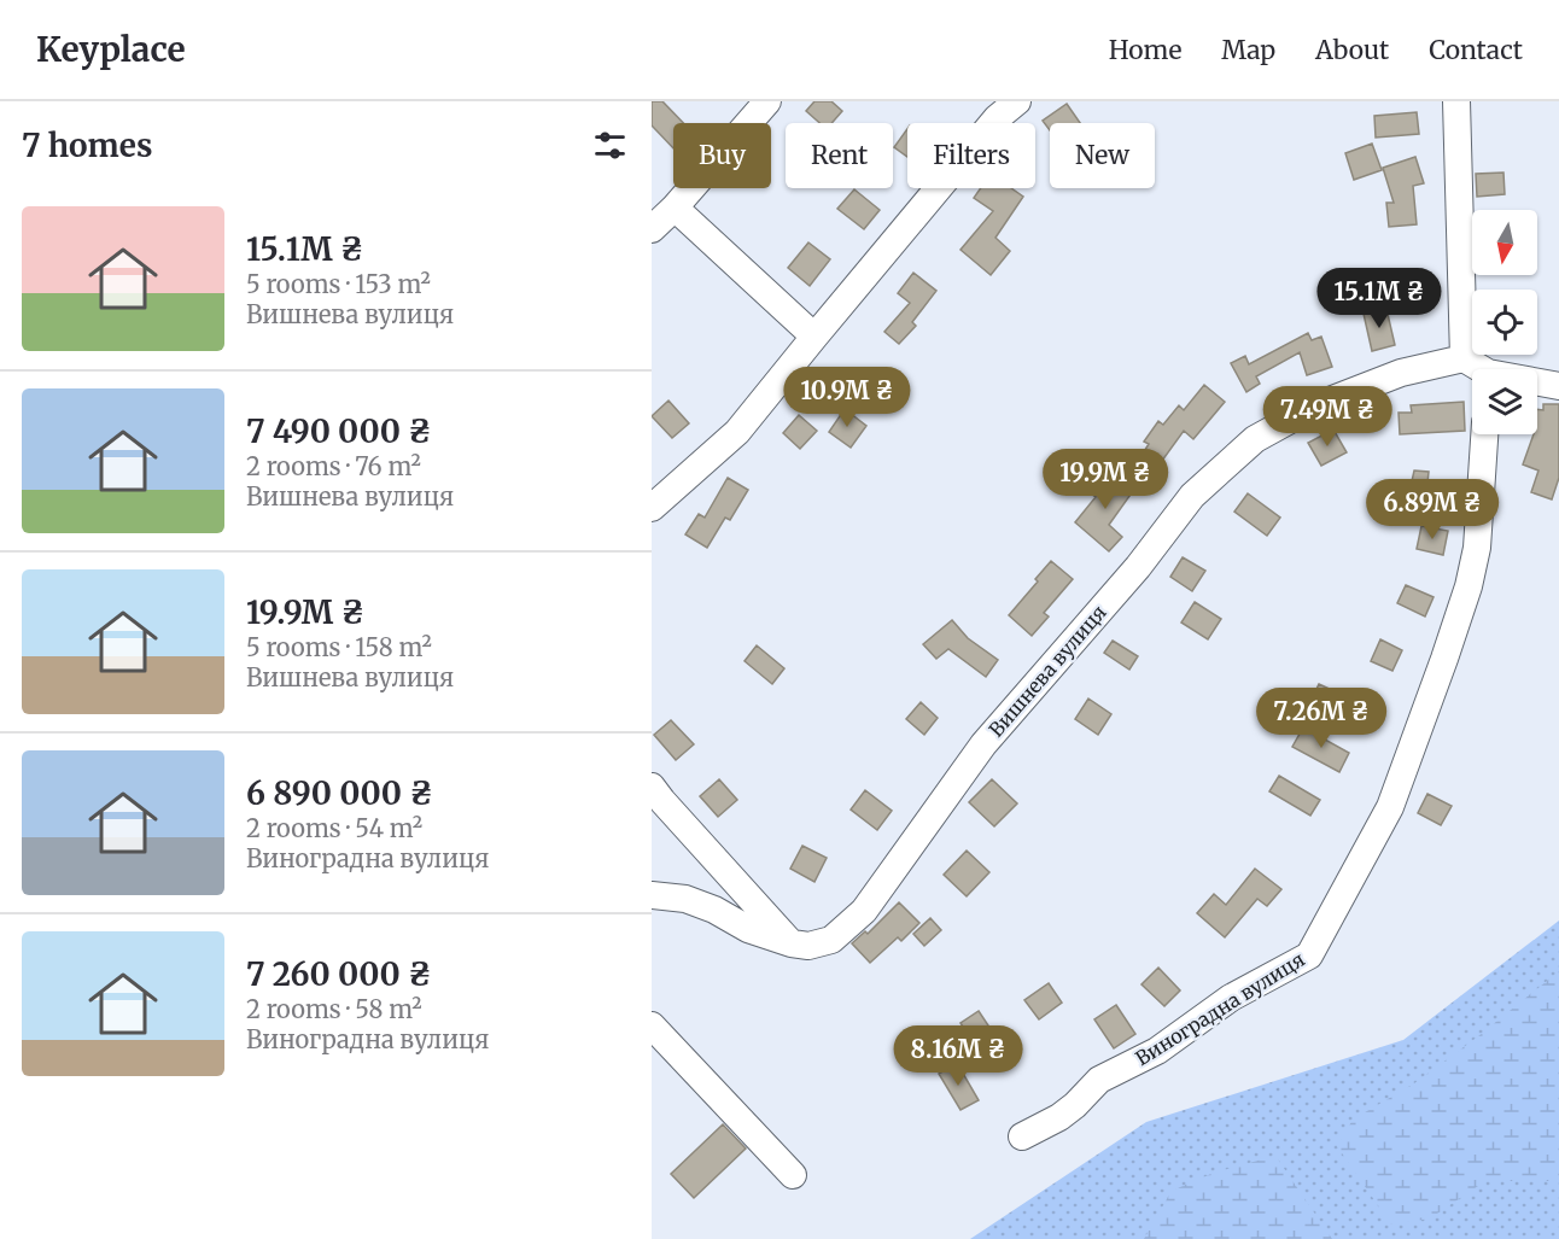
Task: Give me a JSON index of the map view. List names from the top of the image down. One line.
{"streets":{"street":["Вишнева вулиця","Виноградна вулиця"]},"north":"bottom","page":{"header":"Keyplace","nav":["Home","Map","About","Contact"],"heading":"7 homes","chip":["Buy","Rent","Filters","New"],"list":[{"name":"15.1M ₴","note":"5 rooms · 153 m² · Вишнева вулиця"},{"name":"7 490 000 ₴","note":"2 rooms · 76 m² · Вишнева вулиця"},{"name":"19.9M ₴","note":"5 rooms · 158 m² · Вишнева вулиця"},{"name":"6 890 000 ₴","note":"2 rooms · 54 m² · Виноградна вулиця"},{"name":"7 260 000 ₴","note":"2 rooms · 58 m² · Виноградна вулиця"}],"price":["15.1M ₴","10.9M ₴","7.49M ₴","19.9M ₴","6.89M ₴","7.26M ₴","8.16M ₴"]}}
